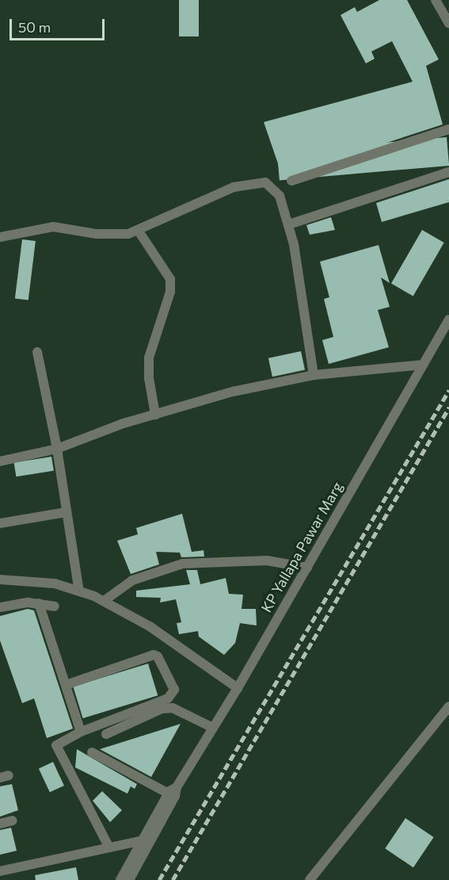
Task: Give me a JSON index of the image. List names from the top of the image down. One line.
{"streets":{"street":["KP Yallapa Pawar Marg"]},"scale_bar":"50 m"}
